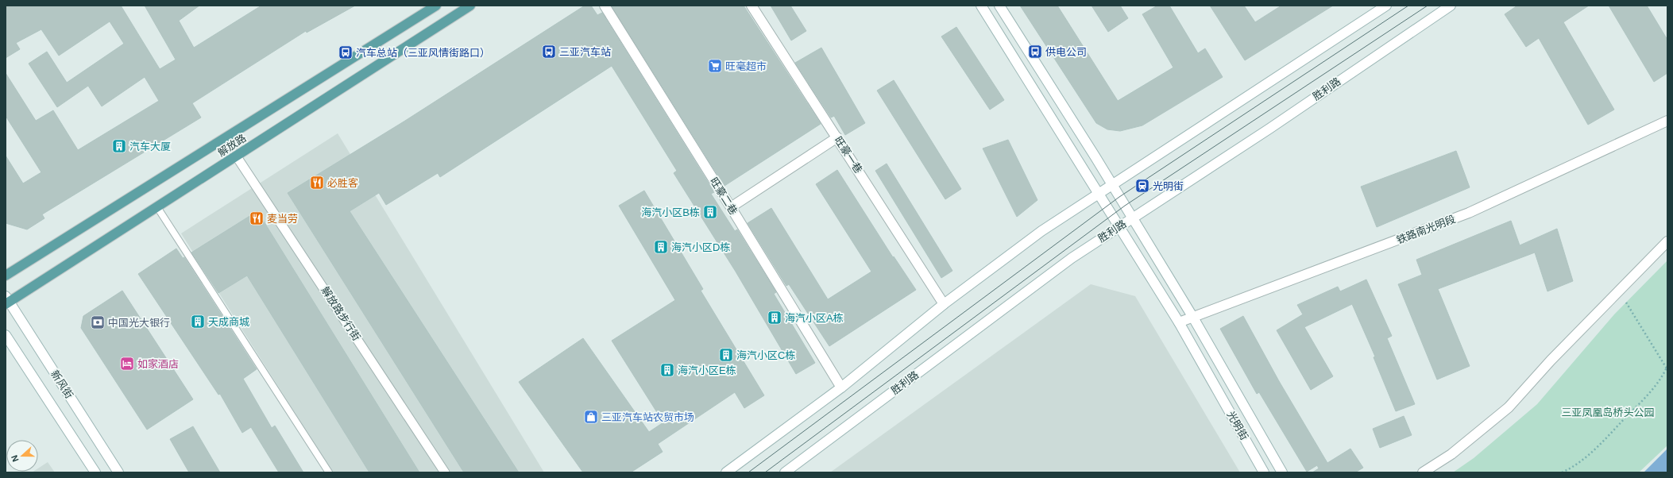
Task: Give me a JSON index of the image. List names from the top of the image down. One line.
{"streets":{"main road":["胜利路","解放路","旺豪一巷","旺豪二巷","铁路南光明段","新风街","光明街"],"street":["解放路步行街"]},"crossings":[["胜利路","光明街"],["解放路","解放路步行街"],["解放路","新风街"],["铁路南光明段","光明街"]],"parks":["三亚凤凰岛桥头公园"],"places":{"bus stop":["三亚汽车站","供电公司","汽车总站（三亚风情街路口）"],"supermarket":["旺毫超市"],"building":["汽车大厦","海汽小区B栋","海汽小区D栋","海汽小区A栋","天成商城","海汽小区C栋","海汽小区E栋"],"restaurant":["必胜客","麦当劳"],"station":["光明街"],"bank":["中国光大银行"],"hotel":["如家酒店"],"shop":["三亚汽车站农贸市场"]},"north":"left"}
